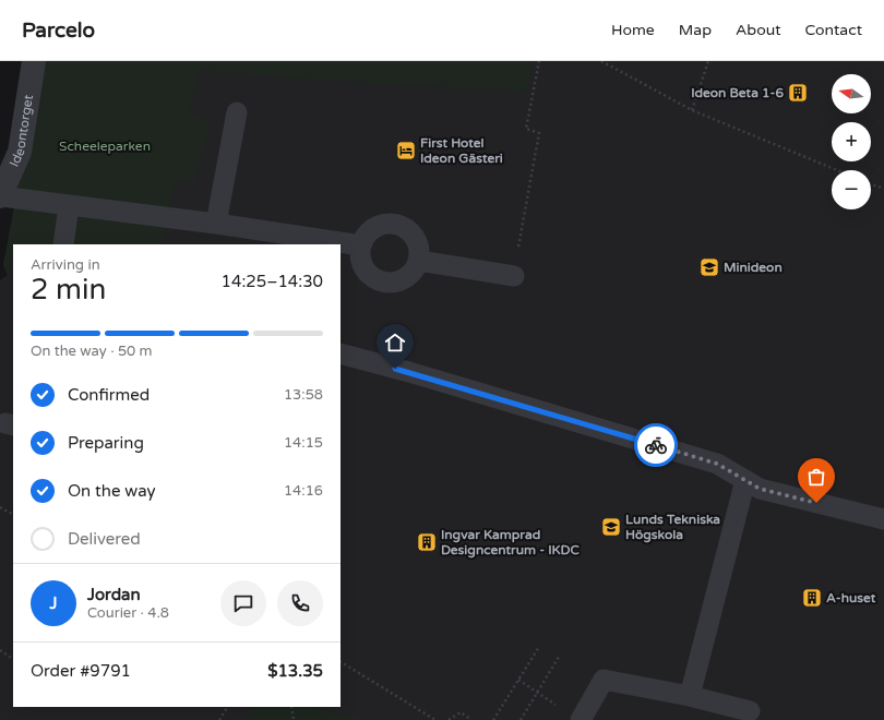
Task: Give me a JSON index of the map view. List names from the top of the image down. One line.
{"streets":{"street":["Ideontorget"]},"parks":["Scheeleparken"],"places":{"building":["Ideon Beta 1-6","Ingvar Kamprad Designcentrum - IKDC","A-huset"],"hotel":["First Hotel Ideon Gästeri"],"school or university":["Minideon","Lunds Tekniska Högskola"]},"north":"left","page":{"header":"Parcelo","nav":["Home","Map","About","Contact"],"map_buttons":["+","−"],"heading":["2 min","Arriving in","14:25–14:30"],"panel":["Jordan","Courier · 4.8","Order #9791","$13.35"],"bar":"On the way · 50 m","list":[["Confirmed","13:58"],["Preparing","14:15"],["On the way","14:16"],"Delivered"],"round":"J"}}
